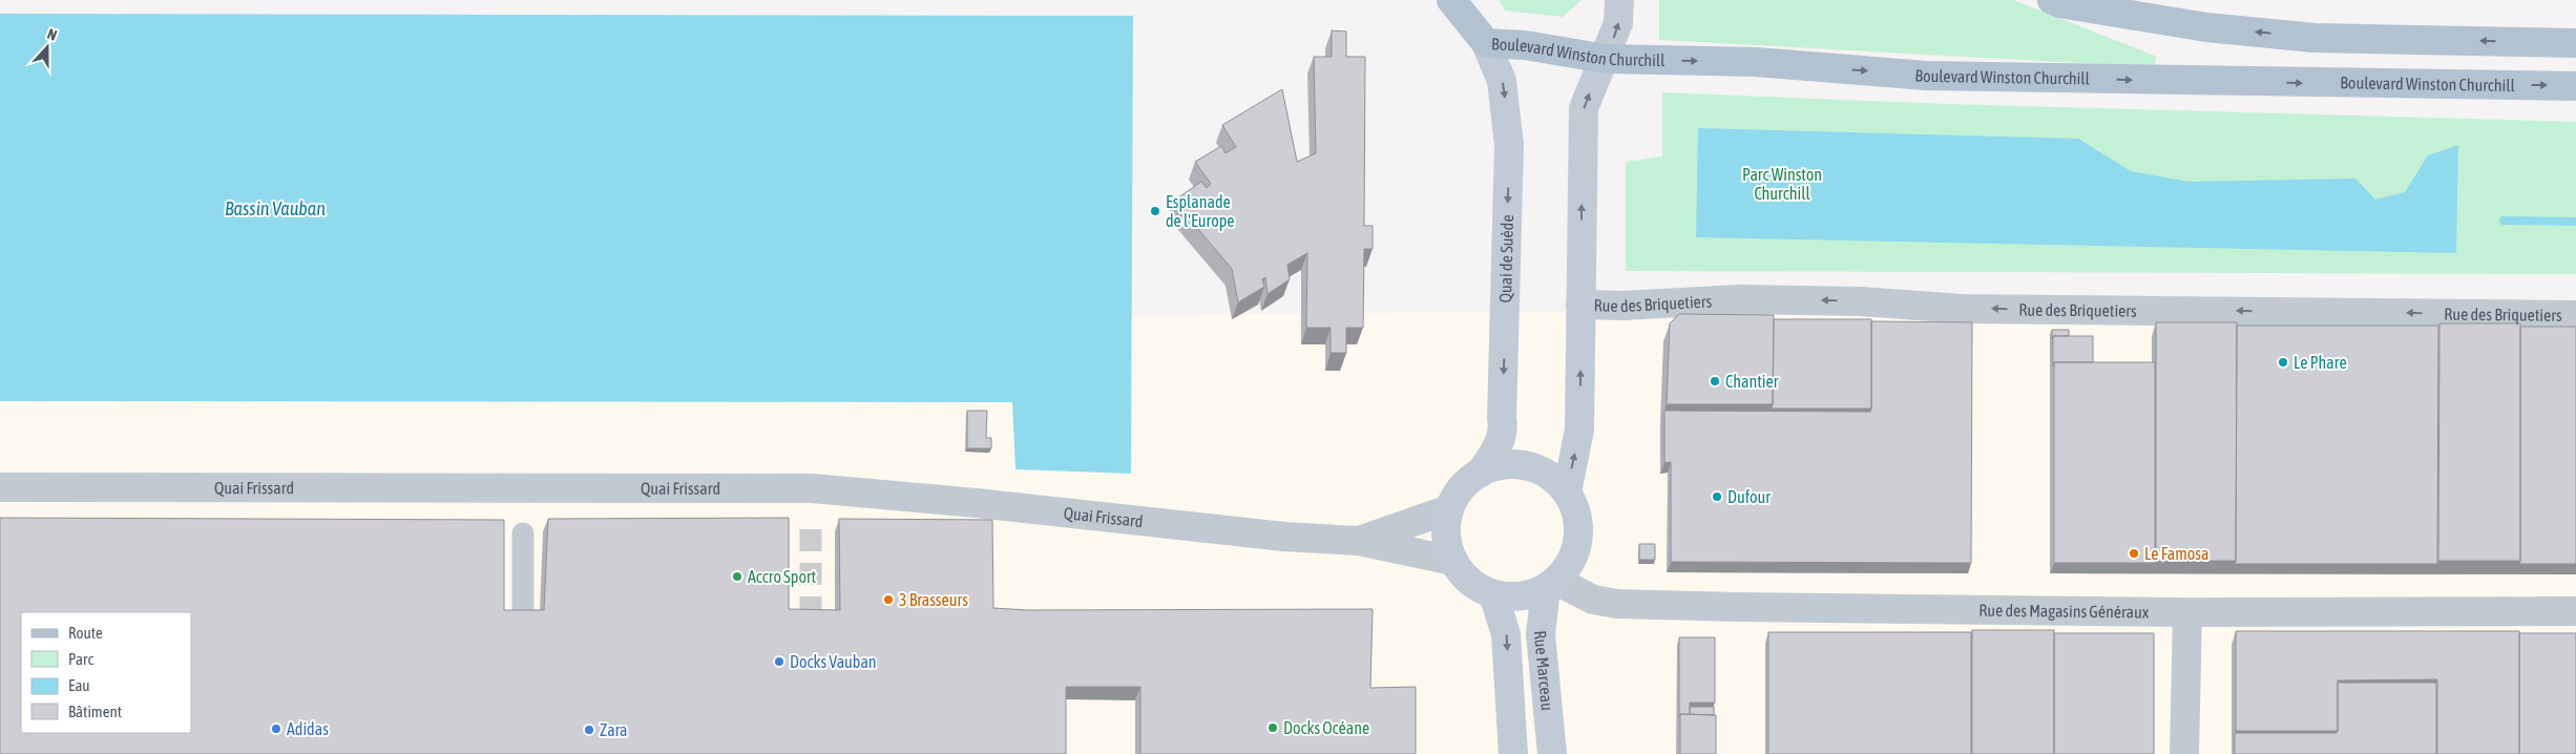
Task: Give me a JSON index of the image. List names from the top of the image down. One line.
{"streets":{"main road":["Boulevard Winston Churchill","Quai de Suède","Rue Marceau"],"street":["Rue des Briquetiers","Quai Frissard","Rue des Magasins Généraux"]},"crossings":[["Boulevard Winston Churchill","Quai de Suède"],["Quai de Suède","Quai Frissard"],["Quai de Suède","Rue des Magasins Généraux"],["Quai de Suède","Rue Marceau"],["Quai Frissard","Rue des Magasins Généraux"],["Quai Frissard","Rue Marceau"],["Rue des Magasins Généraux","Rue Marceau"]],"one_way":["Rue des Briquetiers"],"water":["Bassin Vauban"],"parks":["Parc Winston Churchill"],"places":["Esplanade de l'Europe","Le Phare","Chantier","Dufour","Le Famosa","Accro Sport","3 Brasseurs","Docks Vauban","Docks Océane","Adidas","Zara"],"legend":["Route","Parc","Eau","Bâtiment"],"north":"top"}
